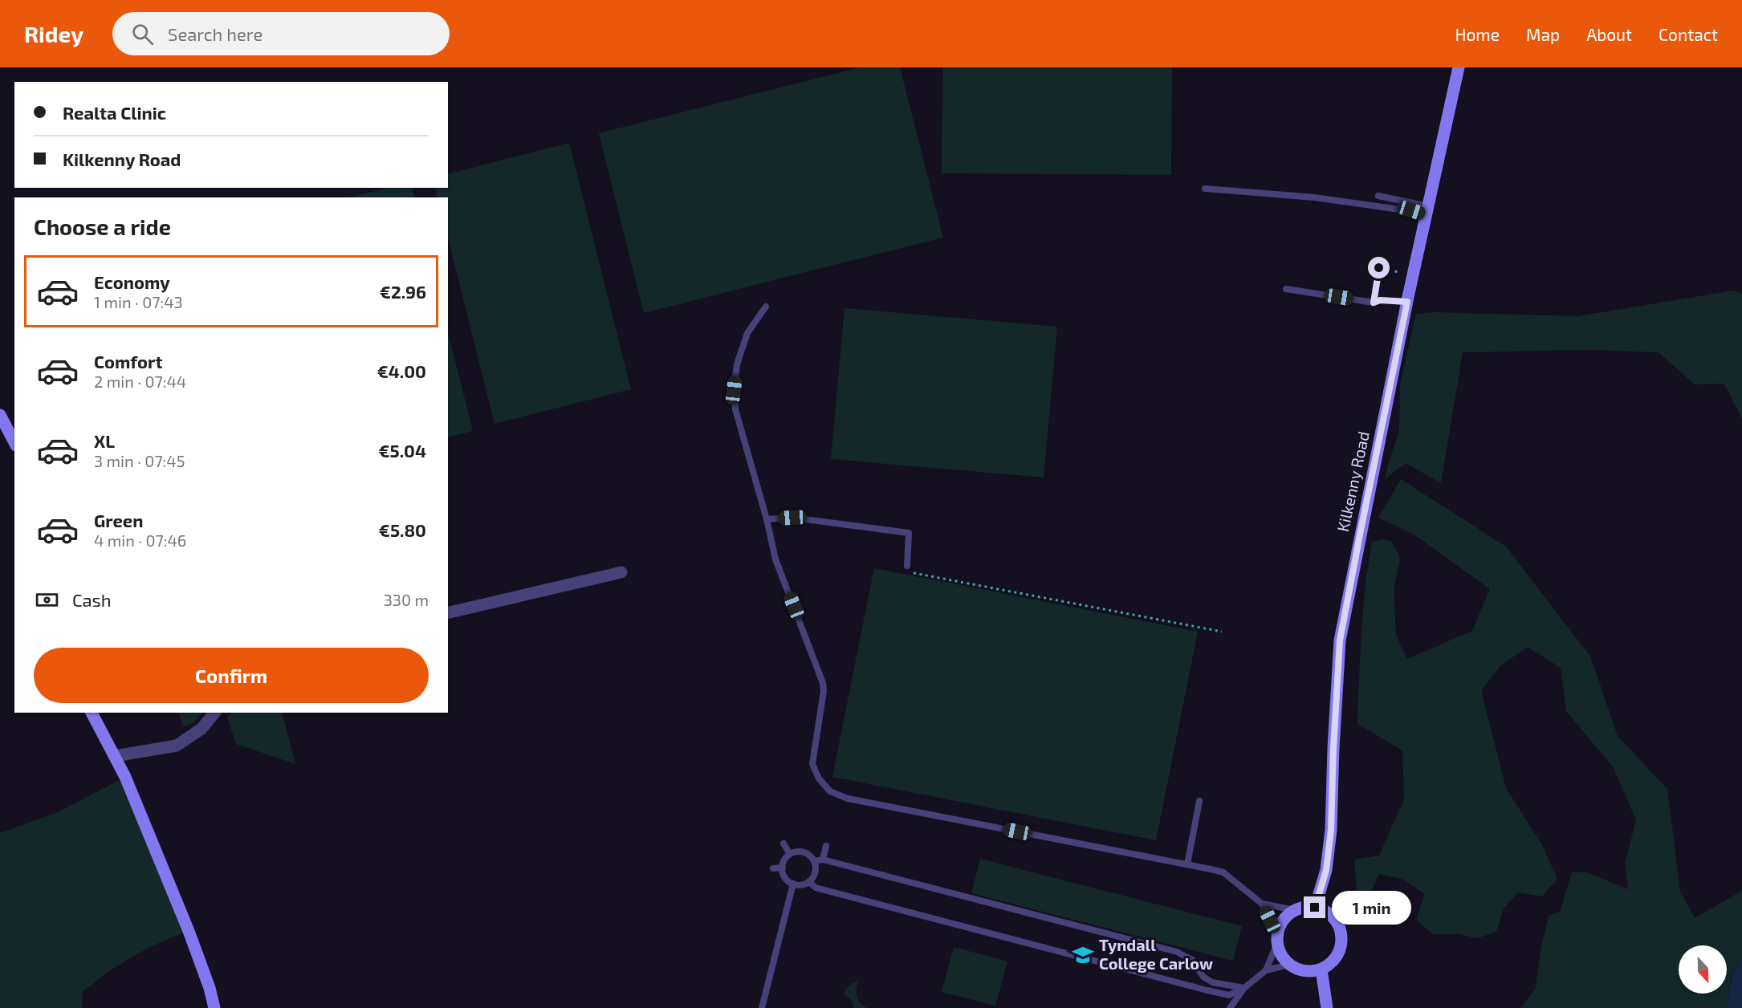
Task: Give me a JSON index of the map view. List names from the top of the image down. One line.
{"streets":{"main road":["Kilkenny Road"]},"places":{"school or university":["Tyndall College Carlow"]},"north":"bottom","page":{"header":"Ridey","search":"Search here","nav":["Home","Map","About","Contact"],"banner":["Realta Clinic","Kilkenny Road"],"heading":"Choose a ride","list":[{"name":"Economy","note":"1 min · 07:43","value":"€2.96"},{"name":"Comfort","note":"2 min · 07:44","value":"€4.00"},{"name":"XL","note":"3 min · 07:45","value":"€5.04"},{"name":"Green","note":"4 min · 07:46","value":"€5.80"}],"pay":["Cash","330 m"],"buttons":"Confirm","bubble":"1 min"}}
